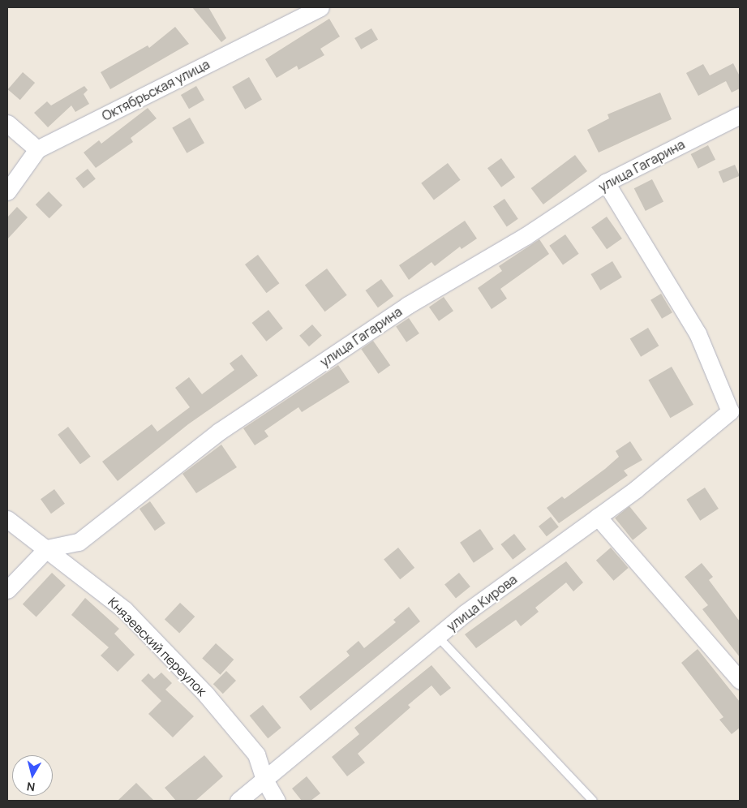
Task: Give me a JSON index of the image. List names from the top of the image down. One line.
{"streets":{"street":["Октябрьская улица","улица Гагарина","улица Кирова","Князевский переулок"]},"crossings":[["улица Гагарина","улица Кирова"],["улица Гагарина","Князевский переулок"],["улица Кирова","Князевский переулок"]],"north":"bottom"}
